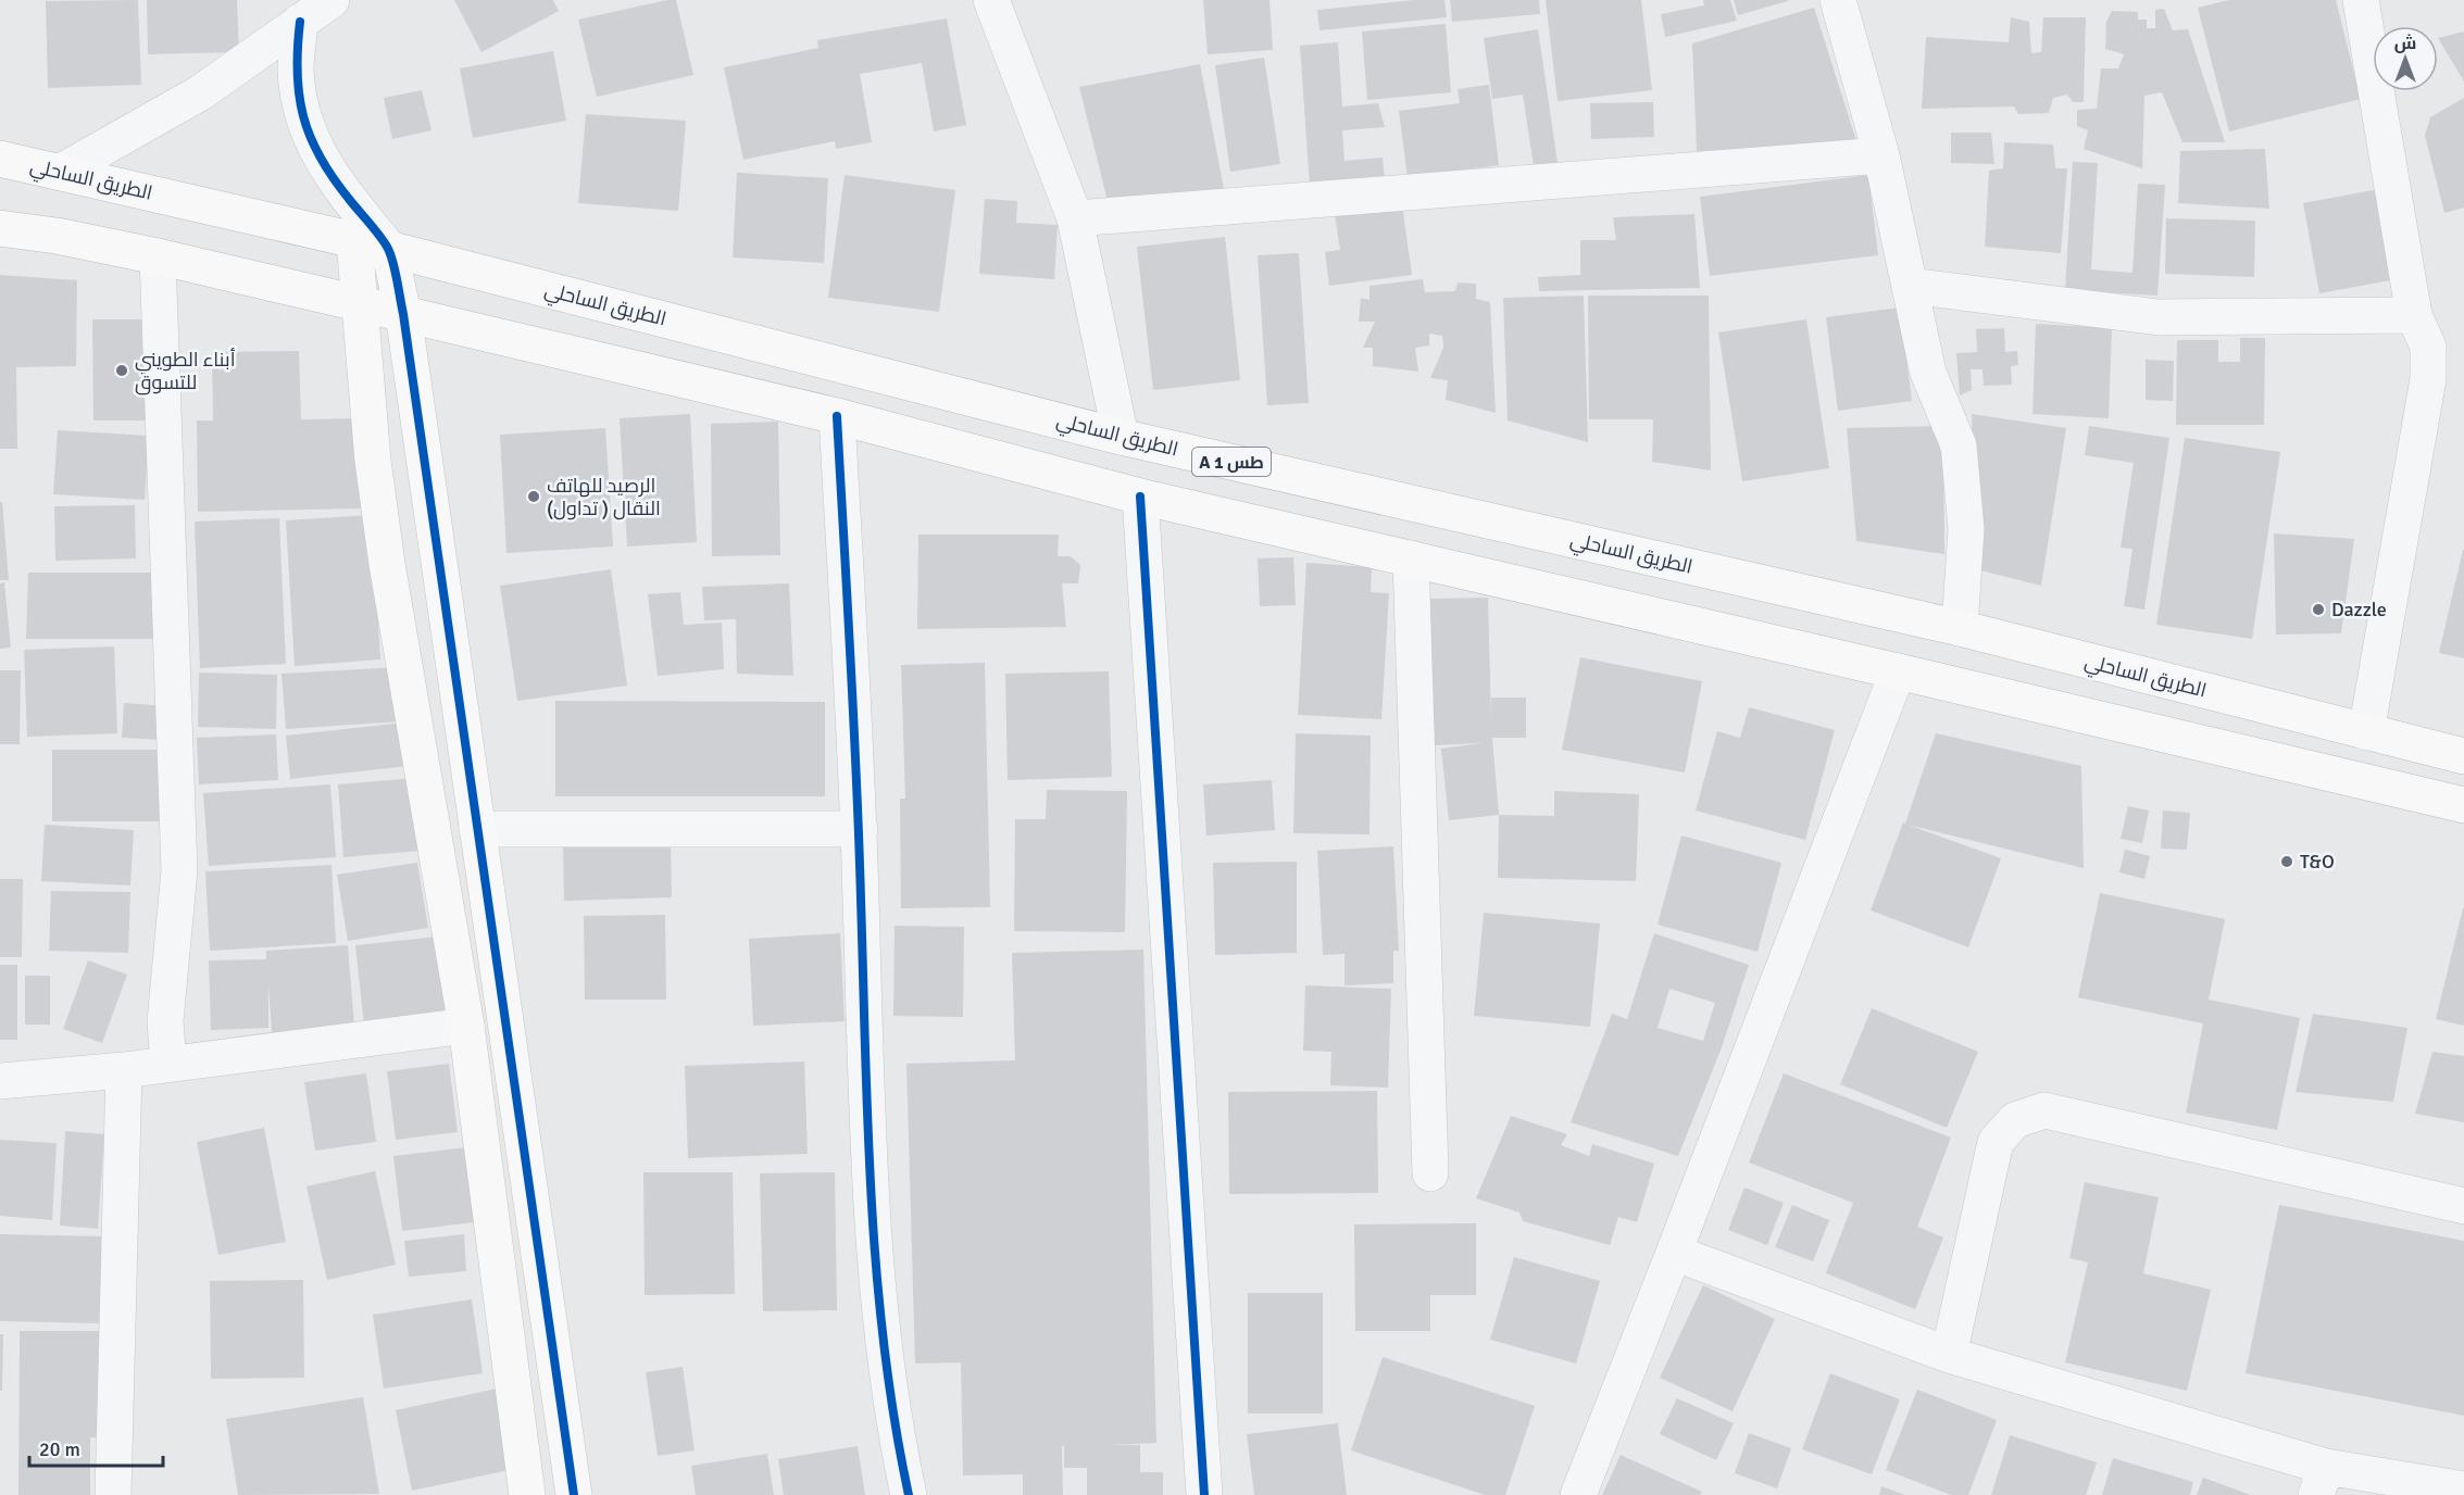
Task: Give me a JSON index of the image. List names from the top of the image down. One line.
{"streets":{"main road":["الطريق الساحلي","A 1 طس"]},"places":["أبناء الطويني للتسوق","الرصيد للهاتف النقال ( تداول)","Dazzle","T&O"],"scale_bar":"20 m","north":"top"}
